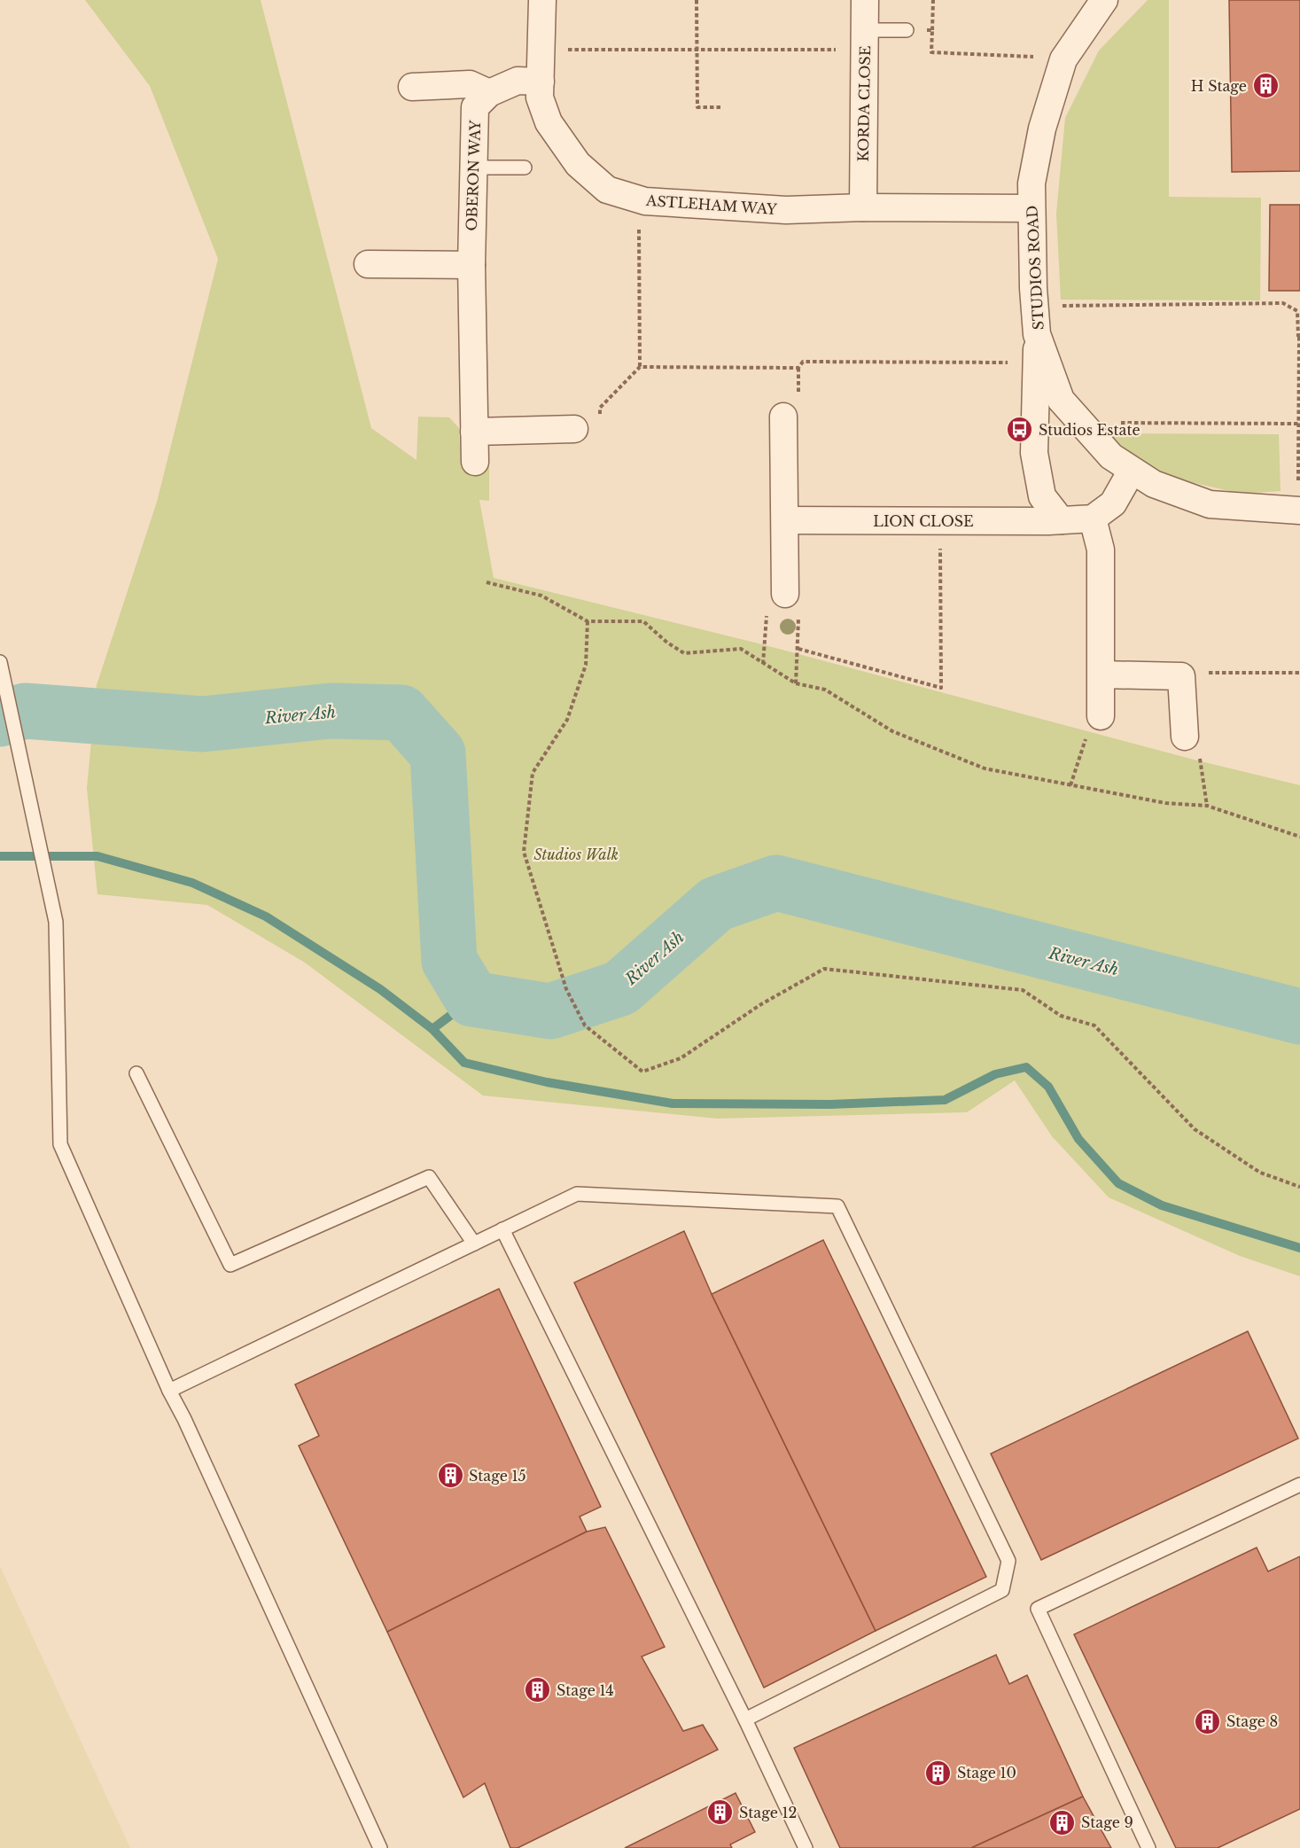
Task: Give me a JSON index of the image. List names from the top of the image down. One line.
{"streets":{"street":["KORDA CLOSE","OBERON WAY","ASTLEHAM WAY","STUDIOS ROAD","LION CLOSE"]},"crossings":[["KORDA CLOSE","ASTLEHAM WAY"],["ASTLEHAM WAY","STUDIOS ROAD"]],"water":["River Ash"],"parks":["Studios Walk"],"places":{"building":["H Stage","Stage 15","Stage 14","Stage 8","Stage 10","Stage 12","Stage 9"],"bus stop":["Studios Estate"]}}
